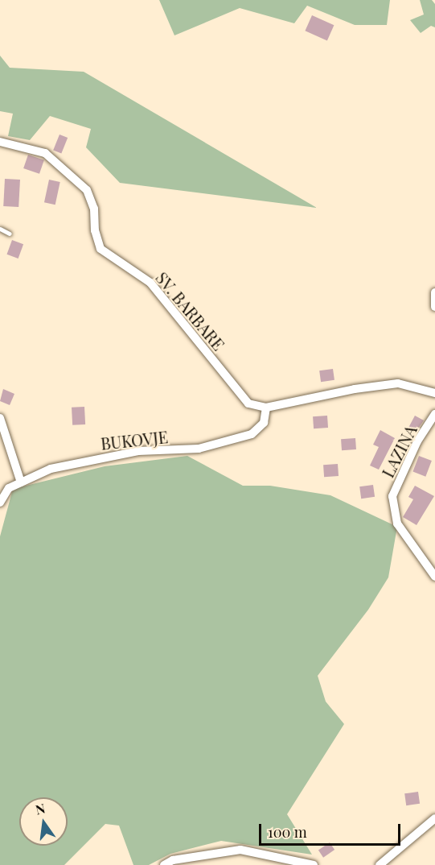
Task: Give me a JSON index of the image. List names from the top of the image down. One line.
{"streets":{"street":["SV. BARBARE","BUKOVJE","LAZINA"]},"crossings":[["SV. BARBARE","BUKOVJE"]],"scale_bar":"100 m","north":"top"}
